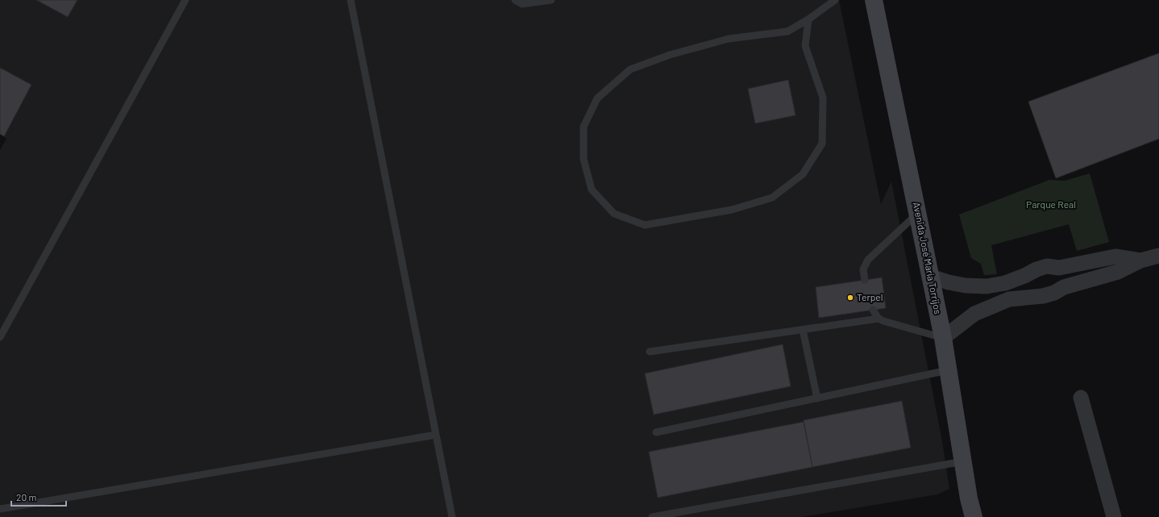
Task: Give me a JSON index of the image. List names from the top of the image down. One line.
{"streets":{"main road":["Avenida José María Torrijos"]},"parks":["Parque Real"],"places":["Terpel"],"scale_bar":"20 m"}
